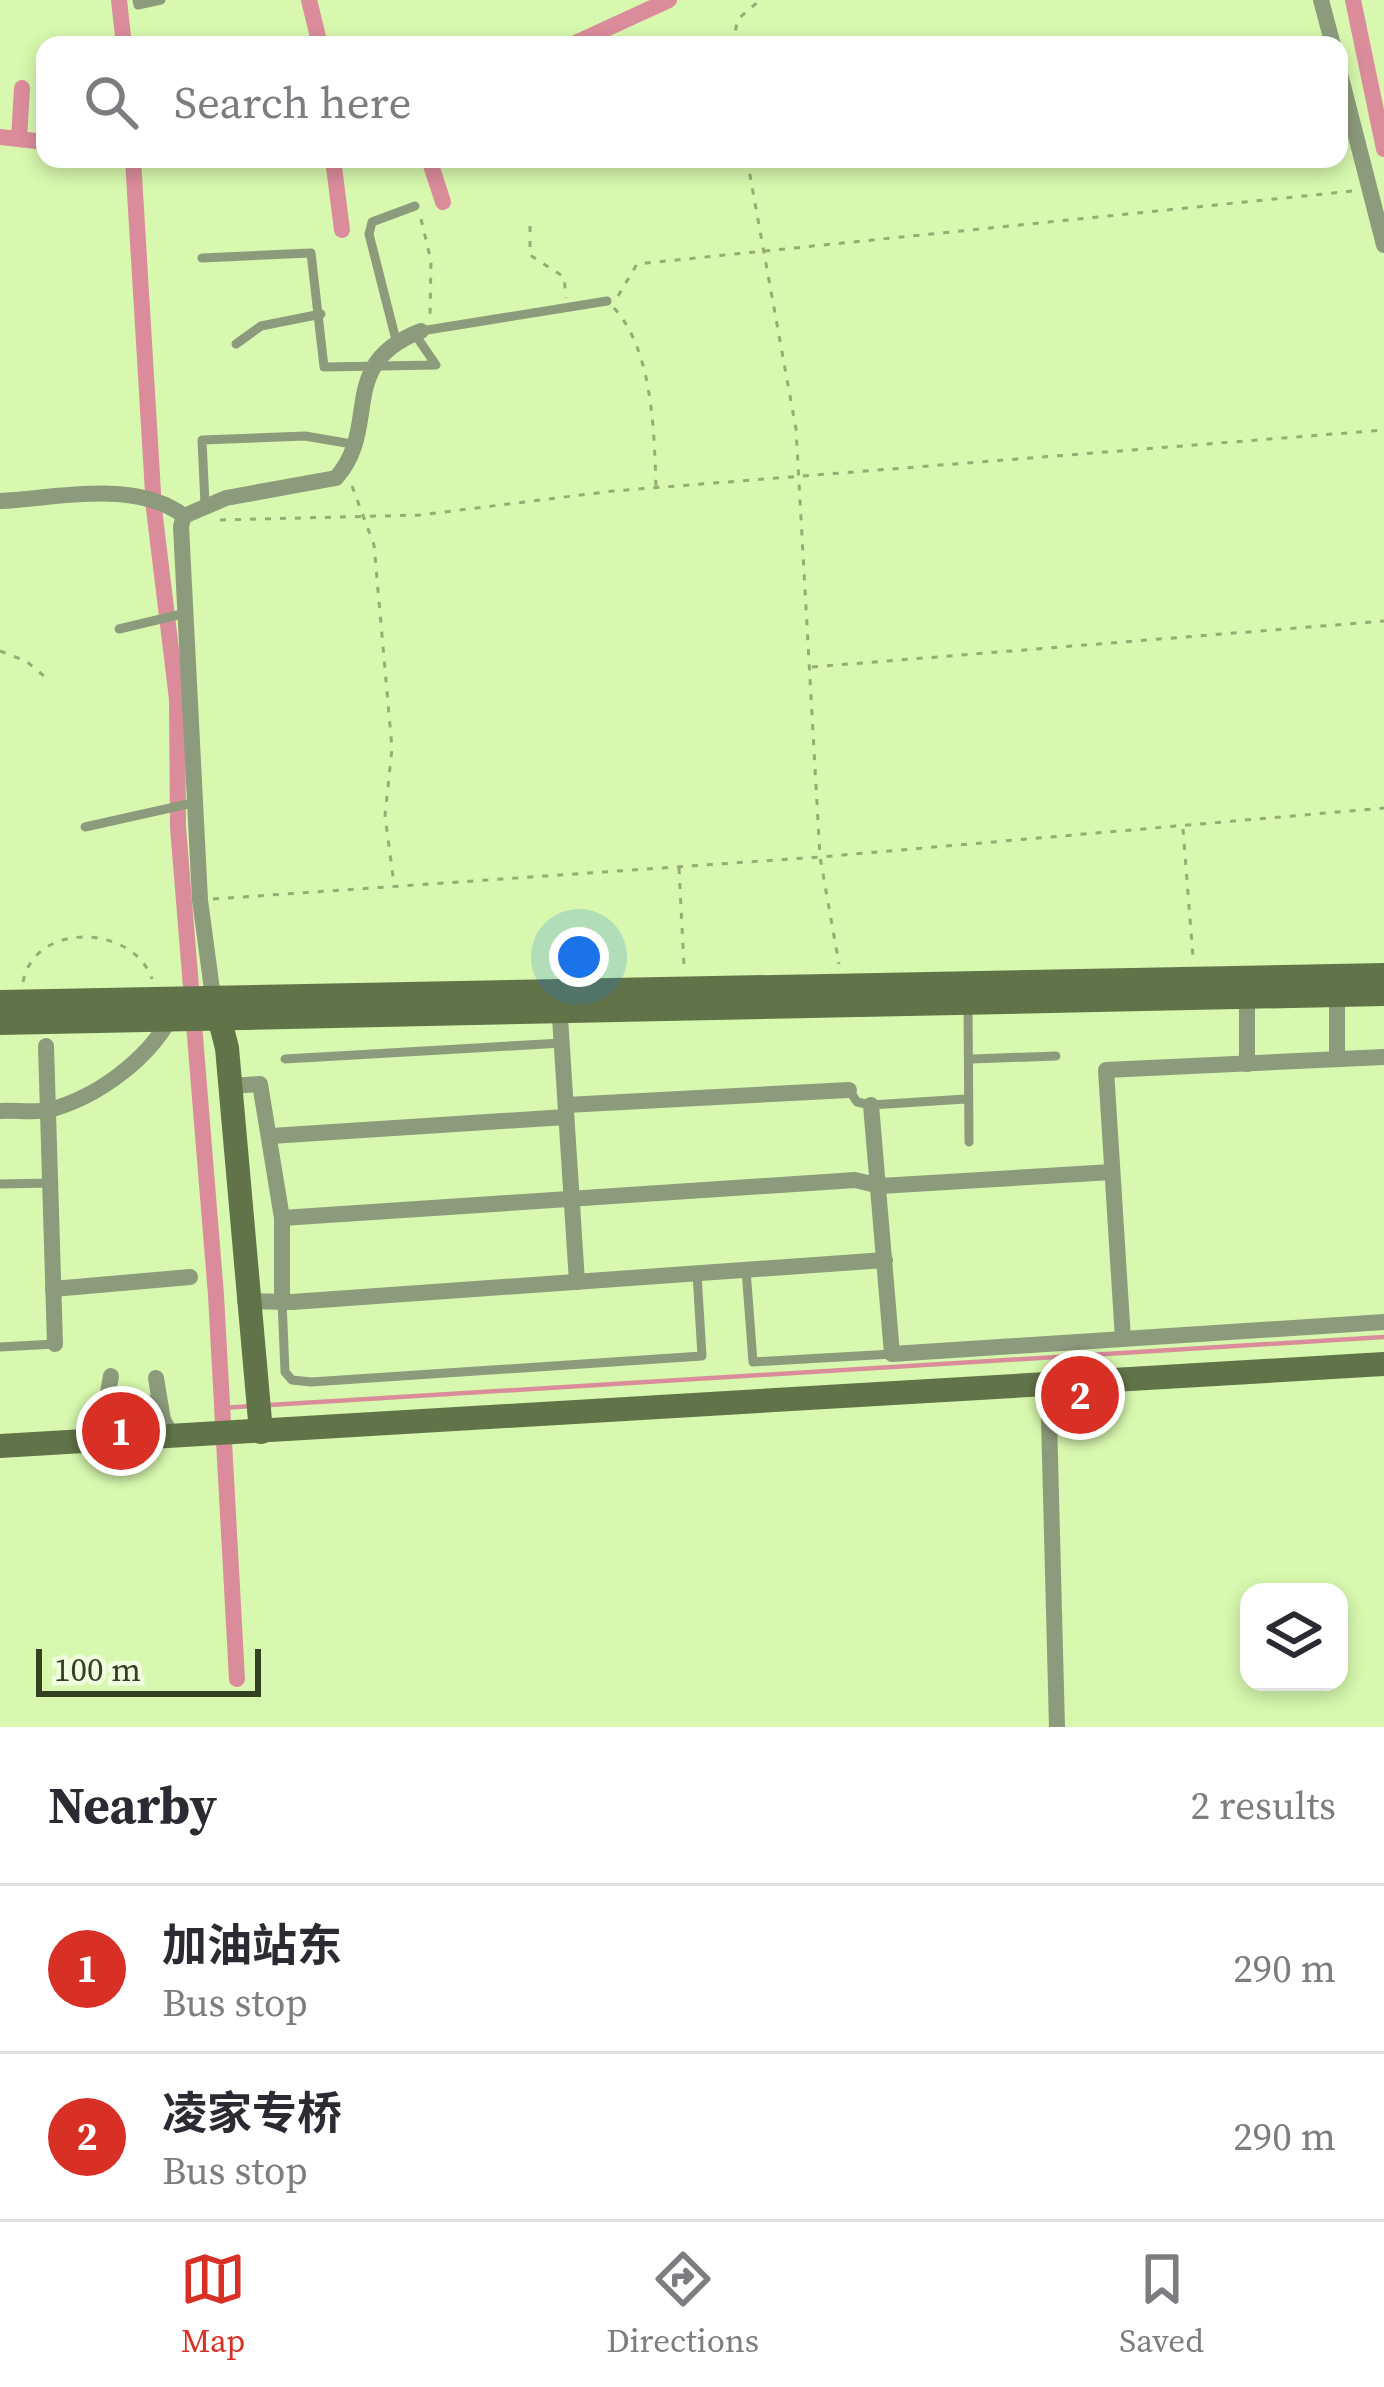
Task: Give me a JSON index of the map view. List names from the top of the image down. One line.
{"scale_bar":"100 m","page":{"search":"Search here","pins":["2","1"],"scale":"100 m","heading":["Nearby","2 results"],"list":[{"mark":"1","name":"加油站东","note":"Bus stop","value":"290 m"},{"mark":"2","name":"凌家专桥","note":"Bus stop","value":"290 m"}],"nav":["Map","Directions","Saved"]}}
